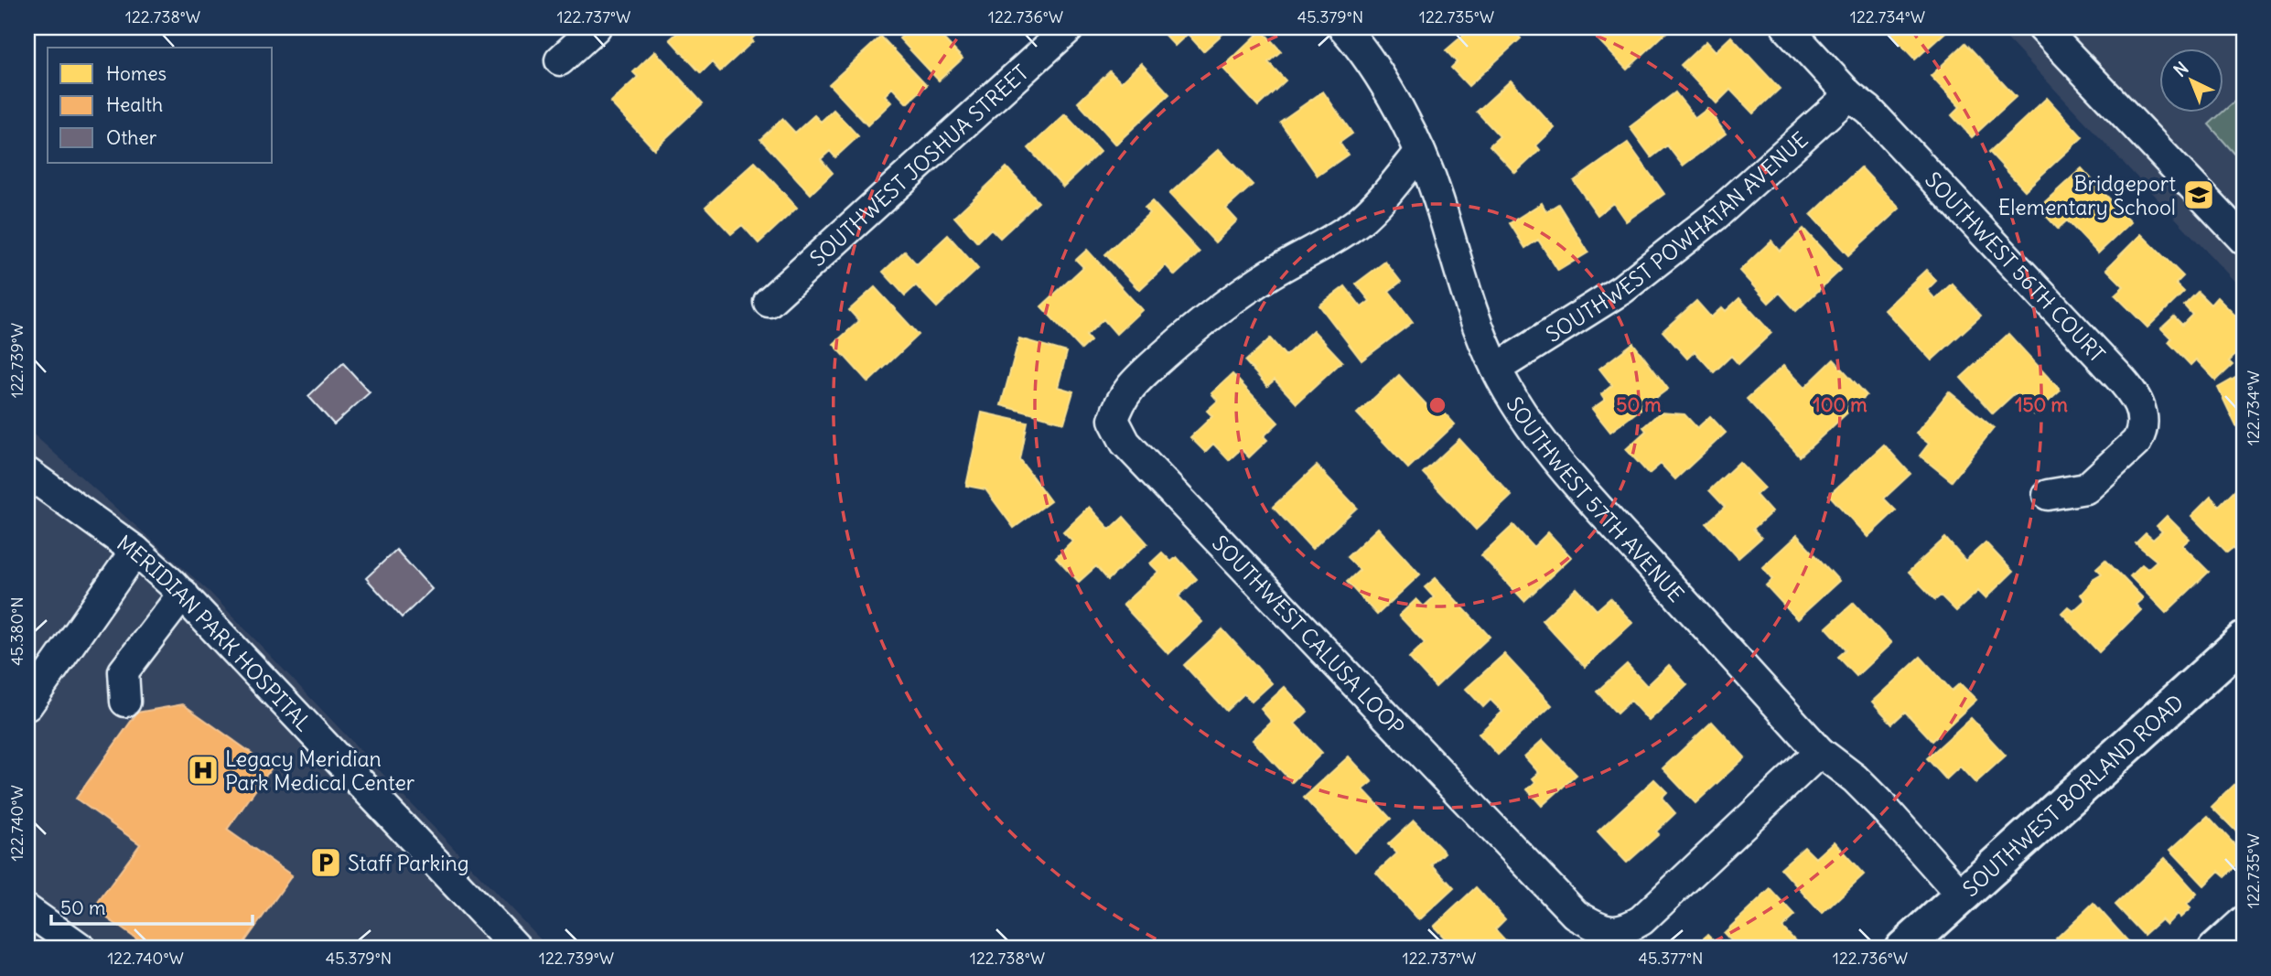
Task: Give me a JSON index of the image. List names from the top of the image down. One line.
{"streets":{"main road":["SOUTHWEST BORLAND ROAD"],"street":["SOUTHWEST JOSHUA STREET","SOUTHWEST POWHATAN AVENUE","SOUTHWEST 56TH COURT","SOUTHWEST 57TH AVENUE","MERIDIAN PARK HOSPITAL","SOUTHWEST CALUSA LOOP"]},"crossings":[["SOUTHWEST POWHATAN AVENUE","SOUTHWEST 56TH COURT"],["SOUTHWEST POWHATAN AVENUE","SOUTHWEST 57TH AVENUE"],["SOUTHWEST 57TH AVENUE","SOUTHWEST CALUSA LOOP"],["SOUTHWEST 57TH AVENUE","SOUTHWEST BORLAND ROAD"]],"places":{"school or university":["Bridgeport Elementary School"],"hospital":["Legacy Meridian Park Medical Center"],"parking":["Staff Parking"]},"legend":["Homes","Health","Other"],"scale_bar":"50 m","north":"top left","coordinates":["122.738°W","122.737°W","122.736°W","45.379°N","122.735°W","122.734°W","122.739°W","45.380°N","122.740°W","45.377°N"],"rings":["50 m","100 m","150 m"]}
